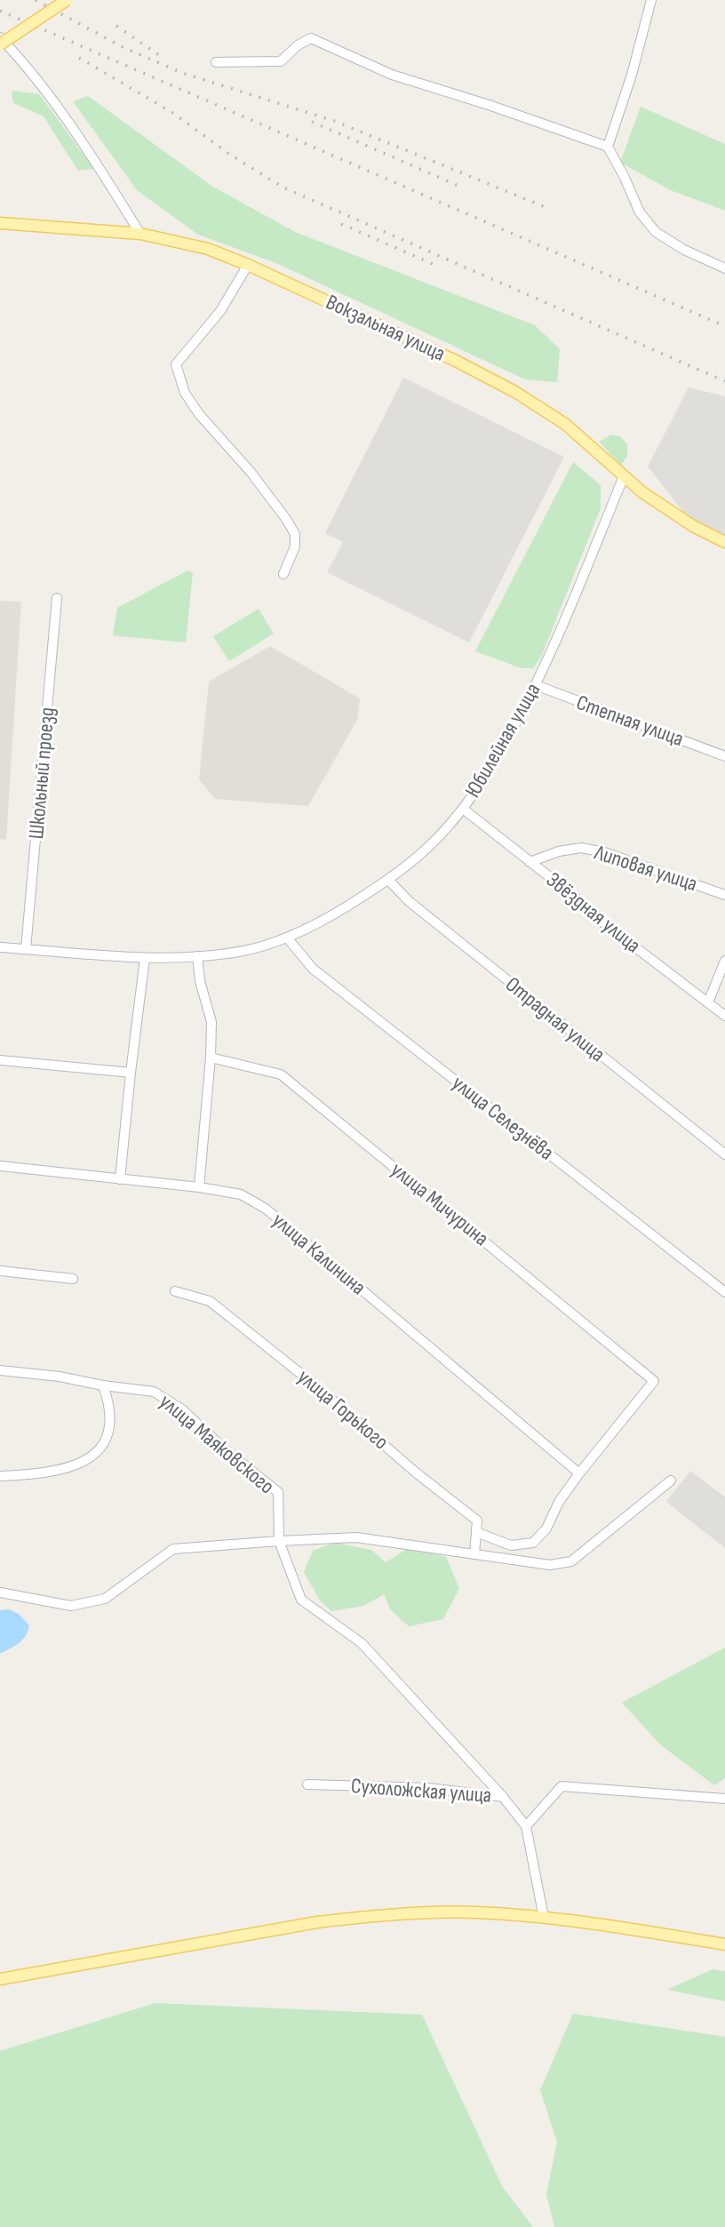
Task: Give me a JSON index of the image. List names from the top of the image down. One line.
{"streets":{"main road":["Вокзальная улица"],"street":["Степная улица","Юбилейная улица","Школьный проезд","Липовая улица","Звёздная улица","Отрадная улица","улица Селезнёва","улица Мичурина","улица Калинина","улица Горького","улица Маяковского","Сухоложская улица"]},"crossings":[["Вокзальная улица","Юбилейная улица"],["Степная улица","Юбилейная улица"],["Юбилейная улица","Школьный проезд"],["Юбилейная улица","Звёздная улица"],["Юбилейная улица","Отрадная улица"],["Юбилейная улица","улица Селезнёва"],["Липовая улица","Звёздная улица"],["улица Мичурина","улица Калинина"]]}
